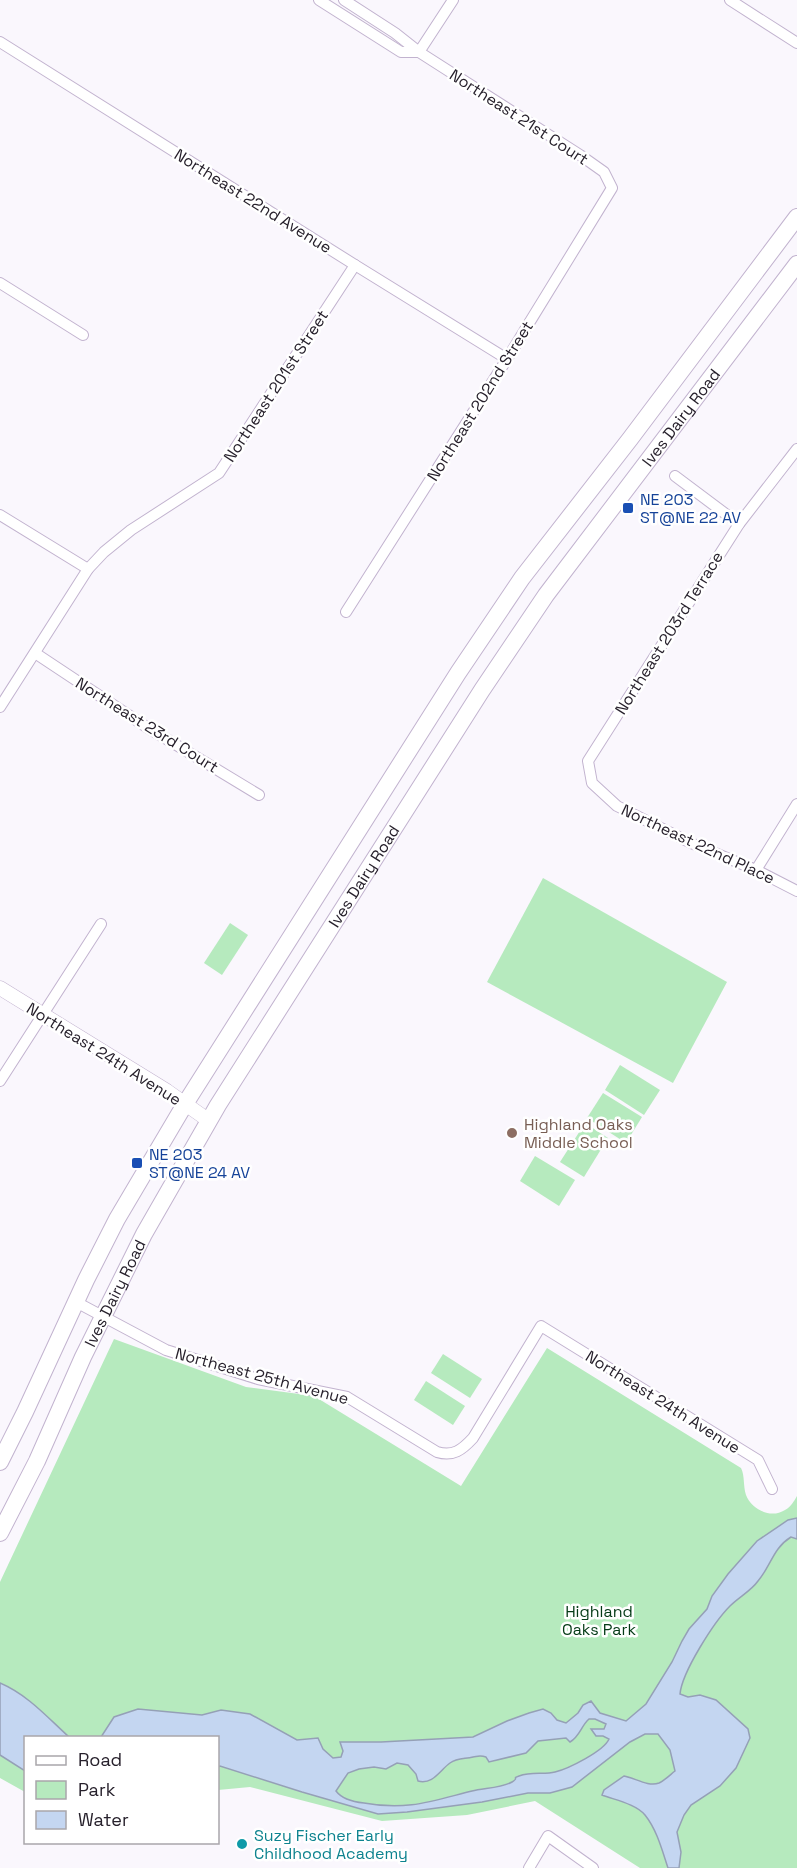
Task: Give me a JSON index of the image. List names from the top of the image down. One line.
{"streets":{"main road":["Ives Dairy Road"],"street":["Northeast 21st Court","Northeast 22nd Avenue","Northeast 201st Street","Northeast 202nd Street","Northeast 203rd Terrace","Northeast 23rd Court","Northeast 22nd Place","Northeast 24th Avenue","Northeast 25th Avenue"]},"crossings":[["Northeast 21st Court","Northeast 202nd Street"],["Northeast 22nd Avenue","Northeast 201st Street"],["Northeast 22nd Avenue","Northeast 202nd Street"],["Northeast 201st Street","Northeast 23rd Court"],["Ives Dairy Road","Northeast 24th Avenue"],["Ives Dairy Road","Northeast 25th Avenue"],["Northeast 203rd Terrace","Northeast 22nd Place"],["Northeast 24th Avenue","Northeast 25th Avenue"]],"parks":["Highland Oaks Park"],"places":{"transit":["NE 203 ST@NE 22 AV","NE 203 ST@NE 24 AV"],"other":["Highland Oaks Middle School","Suzy Fischer Early Childhood Academy"]},"legend":["Road","Park","Water"]}
